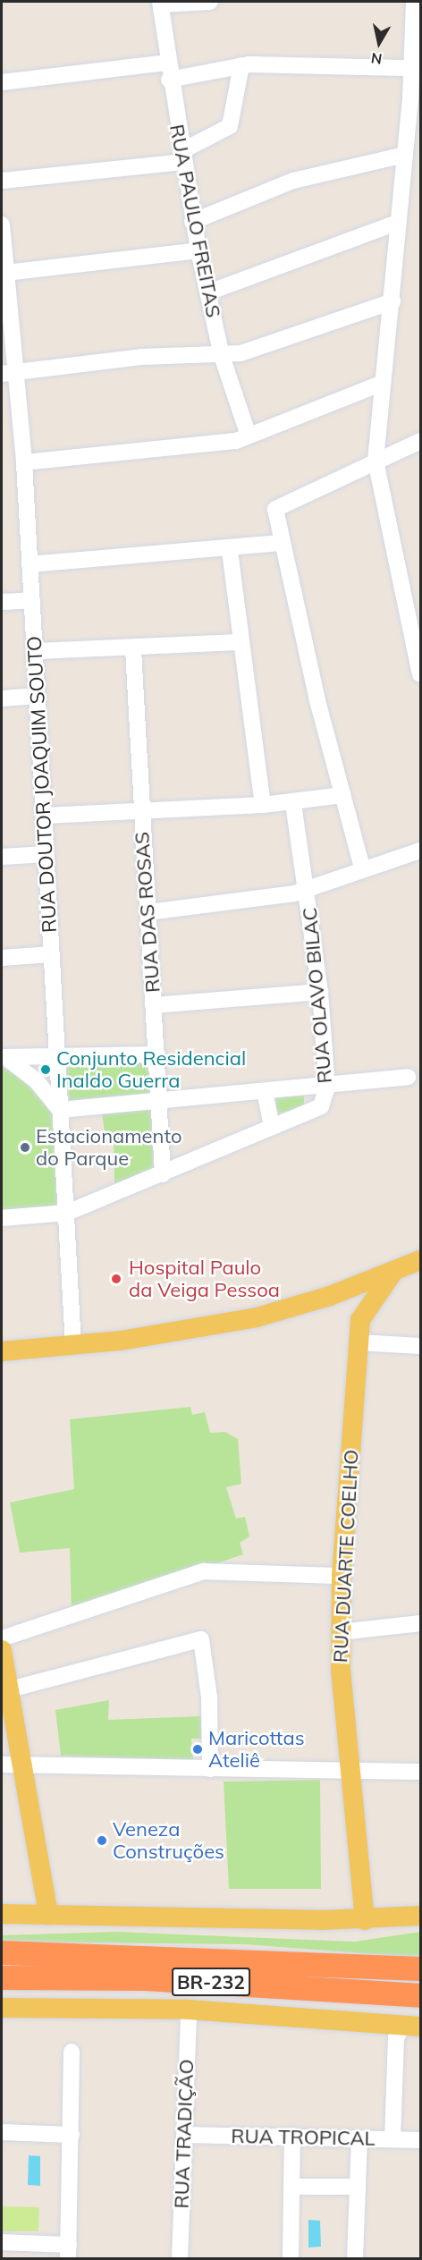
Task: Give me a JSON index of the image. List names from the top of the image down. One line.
{"streets":{"highway":["BR-232"],"main road":["RUA DUARTE COELHO"],"street":["RUA PAULO FREITAS","RUA DOUTOR JOAQUIM SOUTO","RUA DAS ROSAS","RUA OLAVO BILAC","RUA TRADIÇÃO","RUA TROPICAL"]},"crossings":[["RUA DOUTOR JOAQUIM SOUTO","RUA OLAVO BILAC"],["RUA DAS ROSAS","RUA OLAVO BILAC"],["RUA TRADIÇÃO","RUA TROPICAL"]],"places":["Conjunto Residencial Inaldo Guerra","Estacionamento do Parque","Hospital Paulo da Veiga Pessoa","Maricottas Ateliê","Veneza Construções"],"north":"bottom"}
